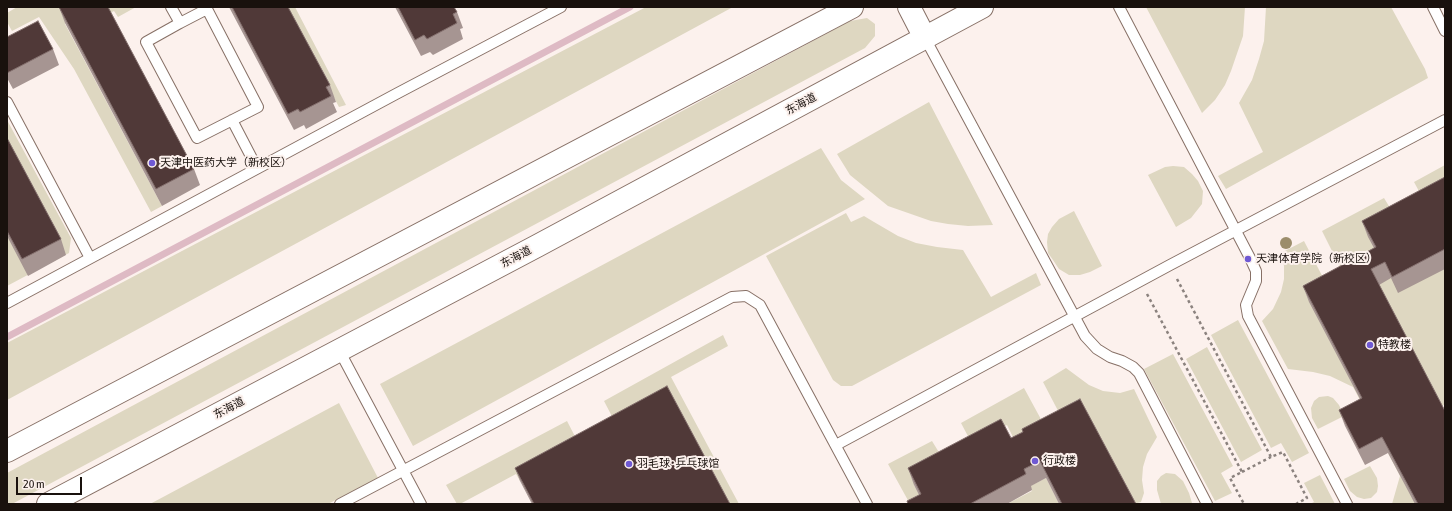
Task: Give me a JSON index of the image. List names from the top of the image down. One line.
{"streets":{"main road":["东海道"]},"places":["天津中医药大学（新校区）","天津体育学院（新校区）","特教楼","行政楼","羽毛球 · 乒乓球馆"],"scale_bar":"20 m"}
